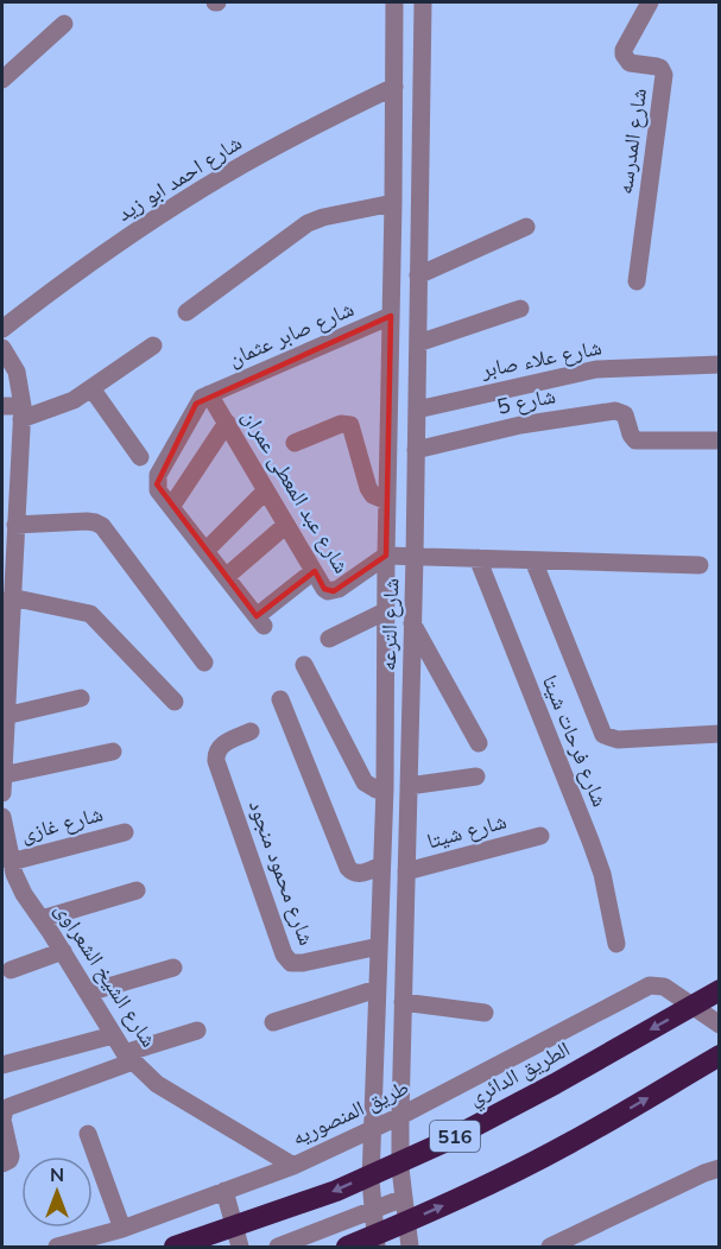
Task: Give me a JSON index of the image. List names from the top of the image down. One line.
{"streets":{"highway":["الطريق الدائري","516"],"street":["شارع المدرسه","شارع احمد ابو زيد","شارع صابر عثمان","شارع علاء صابر","شارع 5","شارع عبد المعطى عمران","شارع الترعه","شارع فرحات شيتا","شارع غازى","شارع شيتا","شارع محمود منجود","شارع الشيخ الشعراوى","طريق المنصوريه"]},"crossings":[["شارع احمد ابو زيد","شارع الترعه"],["شارع صابر عثمان","شارع عبد المعطى عمران"],["شارع صابر عثمان","شارع الترعه"],["شارع علاء صابر","شارع الترعه"],["شارع 5","شارع الترعه"],["شارع عبد المعطى عمران","شارع الترعه"],["شارع الترعه","شارع شيتا"],["شارع الترعه","شارع محمود منجود"],["شارع الترعه","طريق المنصوريه"],["شارع غازى","شارع الشيخ الشعراوى"],["شارع الشيخ الشعراوى","طريق المنصوريه"]],"north":"top"}
